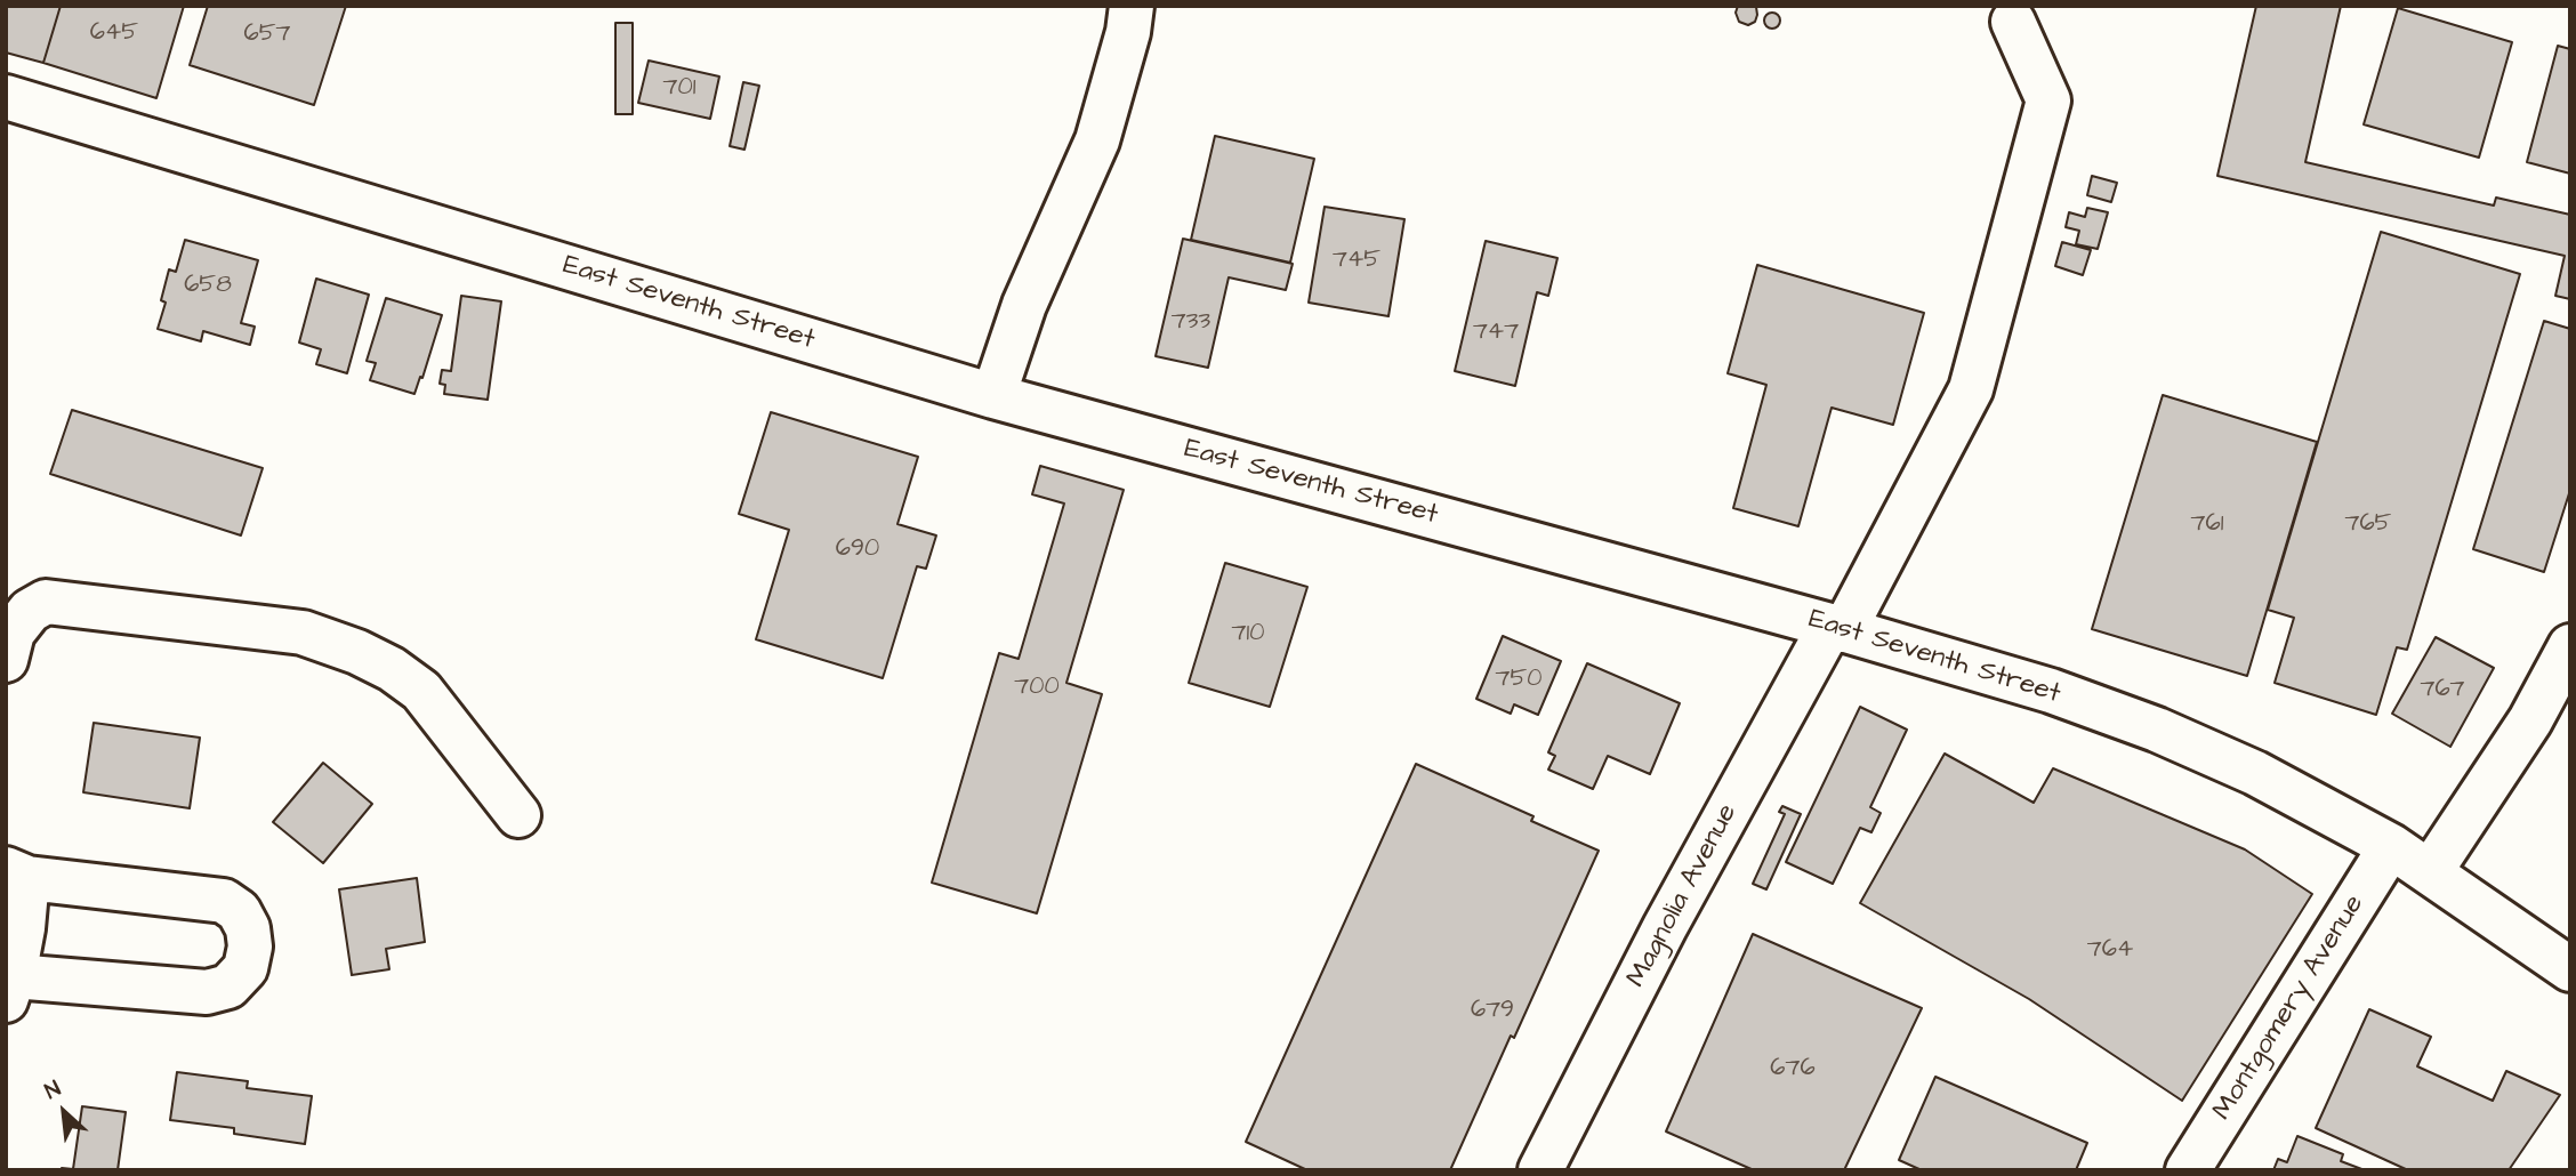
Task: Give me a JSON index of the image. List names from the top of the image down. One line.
{"streets":{"street":["East Seventh Street","Magnolia Avenue","Montgomery Avenue"]},"crossings":[["East Seventh Street","Magnolia Avenue"],["East Seventh Street","Montgomery Avenue"]],"house_numbers":["645","657","701","745","658","733","747","761","765","690","710","750","700","767","764","679","676"],"north":"top left"}
